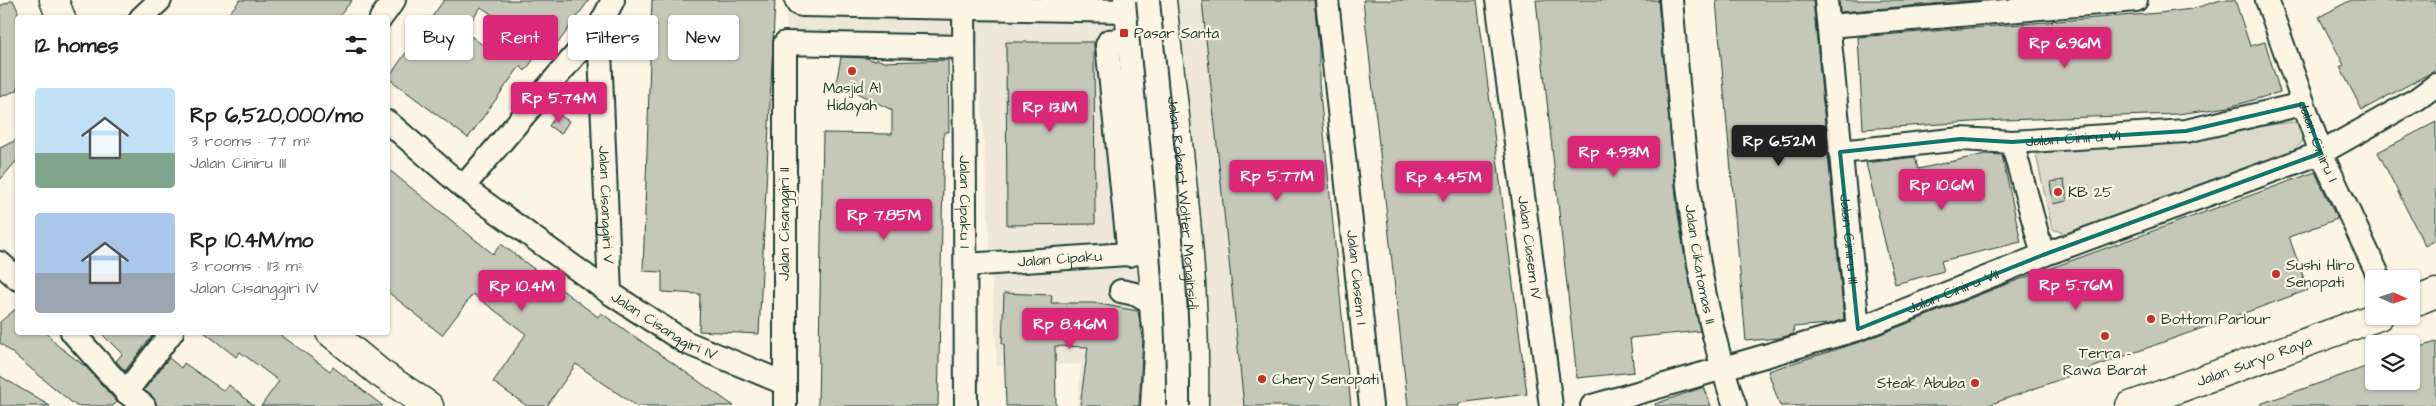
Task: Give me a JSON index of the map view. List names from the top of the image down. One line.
{"streets":{"main road":["Jalan Robert Wolter Monginsidi","Jalan Suryo Raya"],"street":["Jalan Ciniru VI","Jalan Ciniru I","Jalan Cipaku I","Jalan Cisanggiri V","Jalan Cisanggiri II","Jalan Ciniru III","Jalan Ciasem IV","Jalan Cipaku","Jalan Cikatomas II","Jalan Ciasem I","Jalan Ciniru VII","Jalan Cisanggiri IV"]},"crossings":[["Jalan Ciniru VI","Jalan Ciniru I"],["Jalan Ciniru VI","Jalan Ciniru III"],["Jalan Ciniru I","Jalan Ciniru VII"],["Jalan Cipaku I","Jalan Cisanggiri II"],["Jalan Cipaku I","Jalan Cipaku"],["Jalan Cisanggiri V","Jalan Cisanggiri IV"],["Jalan Cisanggiri II","Jalan Cisanggiri IV"],["Jalan Ciniru III","Jalan Ciniru VII"],["Jalan Cikatomas II","Jalan Ciniru VII"]],"places":{"transit":["Pasar Santa"],"other":["Masjid Al Hidayah","KB 25","Sushi Hiro Senopati","Bottom Parlour","Terra - Rawa Barat","Chery Senopati","Steak Abuba"]},"north":"right","page":{"chip":["Buy","Rent","Filters","New"],"heading":"12 homes","price":["Rp 6.96M","Rp 5.74M","Rp 13.1M","Rp 6.52M","Rp 4.93M","Rp 5.77M","Rp 4.45M","Rp 10.6M","Rp 7.85M","Rp 5.76M","Rp 10.4M","Rp 8.46M"],"list":[{"name":"Rp 6,520,000/mo","note":"3 rooms · 77 m² · Jalan Ciniru III"},{"name":"Rp 10.4M/mo","note":"3 rooms · 113 m² · Jalan Cisanggiri IV"}]}}
